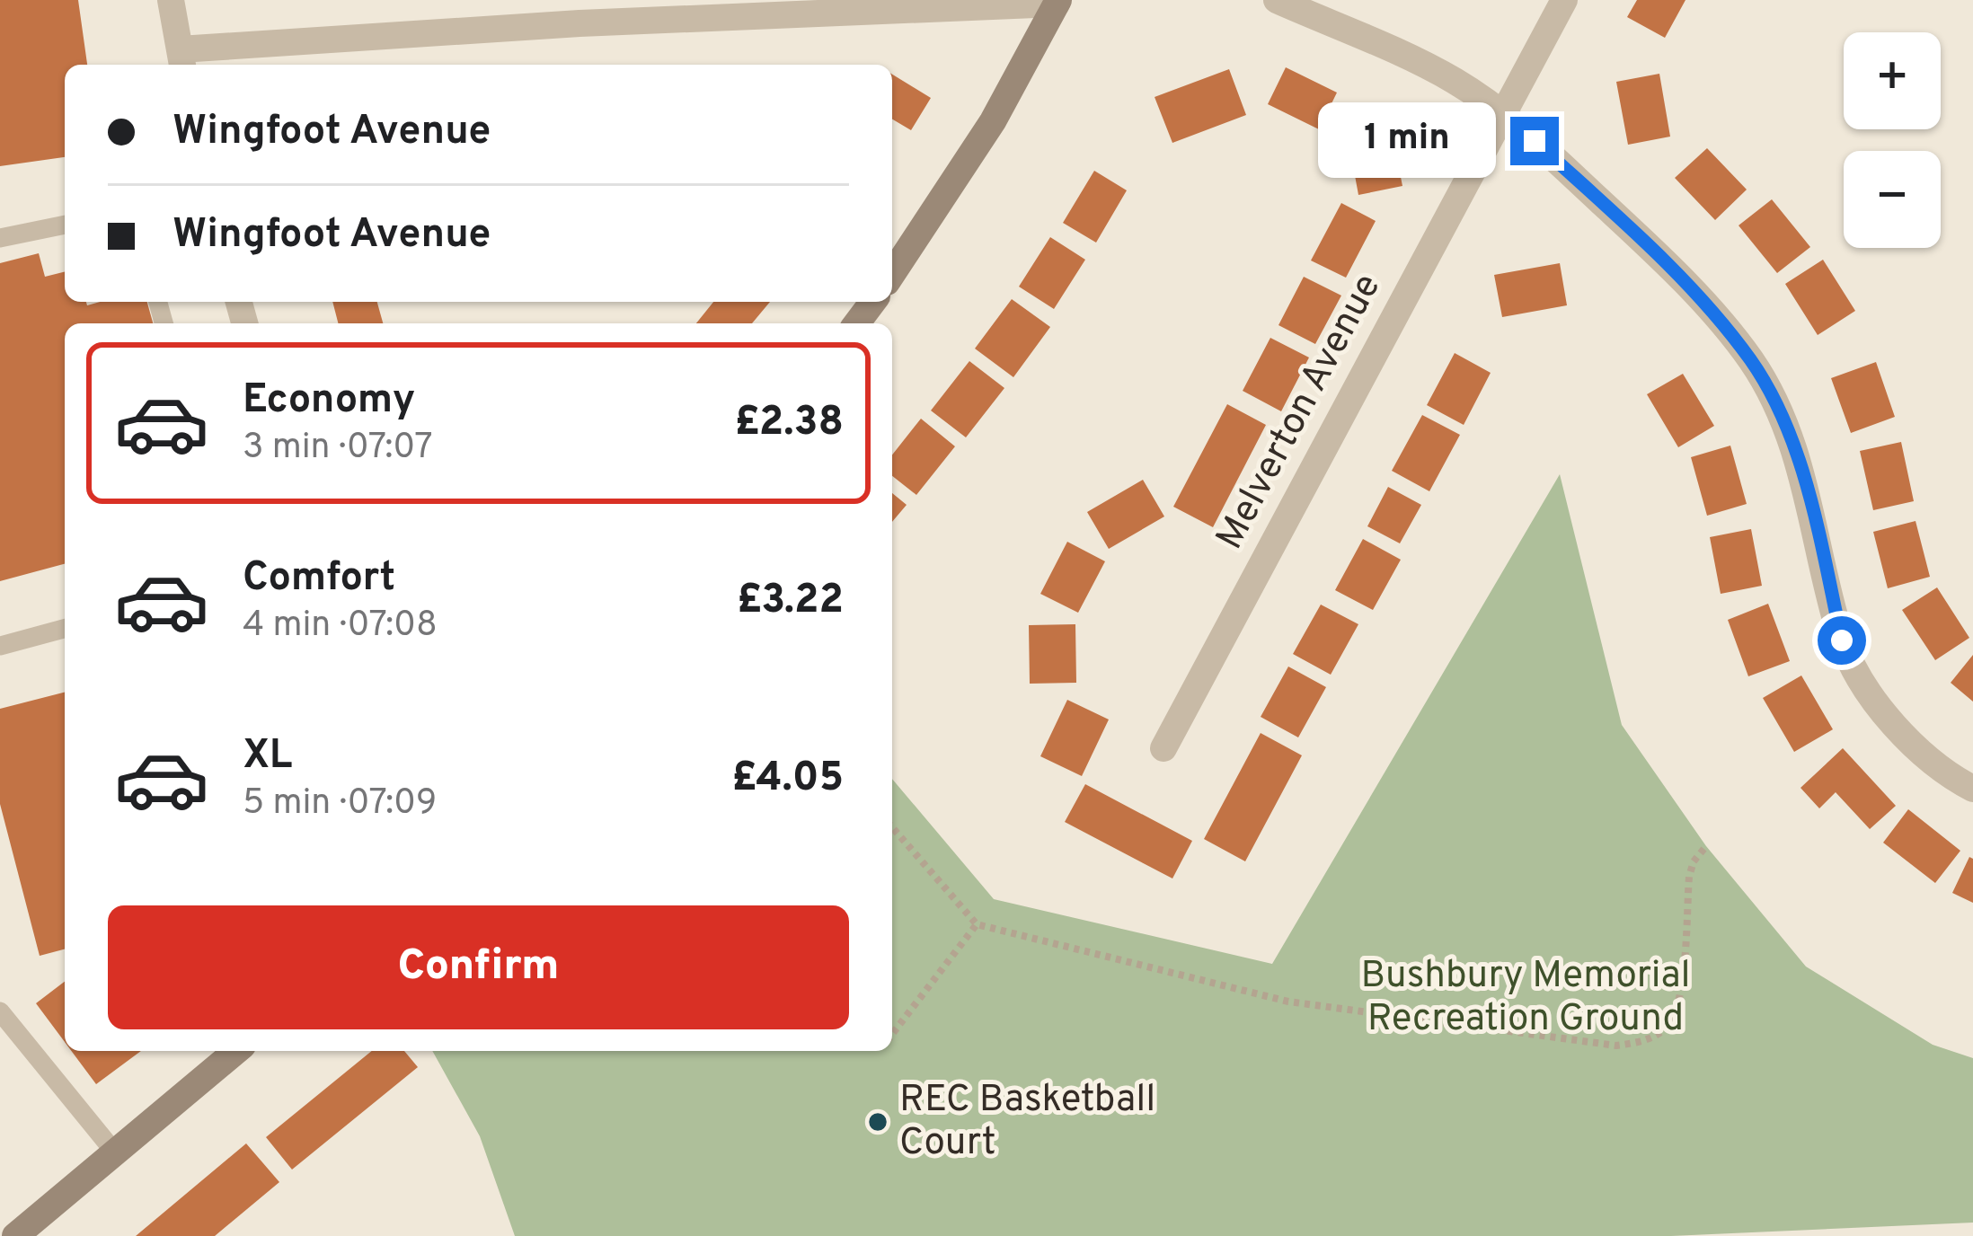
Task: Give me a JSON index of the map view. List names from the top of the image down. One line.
{"streets":{"street":["Melverton Avenue"]},"parks":["Bushbury Memorial Recreation Ground"],"places":["REC Basketball Court"],"page":{"map_buttons":["+","−"],"banner":["Wingfoot Avenue","Wingfoot Avenue"],"bubble":"1 min","list":[{"name":"Economy","note":"3 min · 07:07","value":"£2.38"},{"name":"Comfort","note":"4 min · 07:08","value":"£3.22"},{"name":"XL","note":"5 min · 07:09","value":"£4.05"}],"buttons":"Confirm"}}
